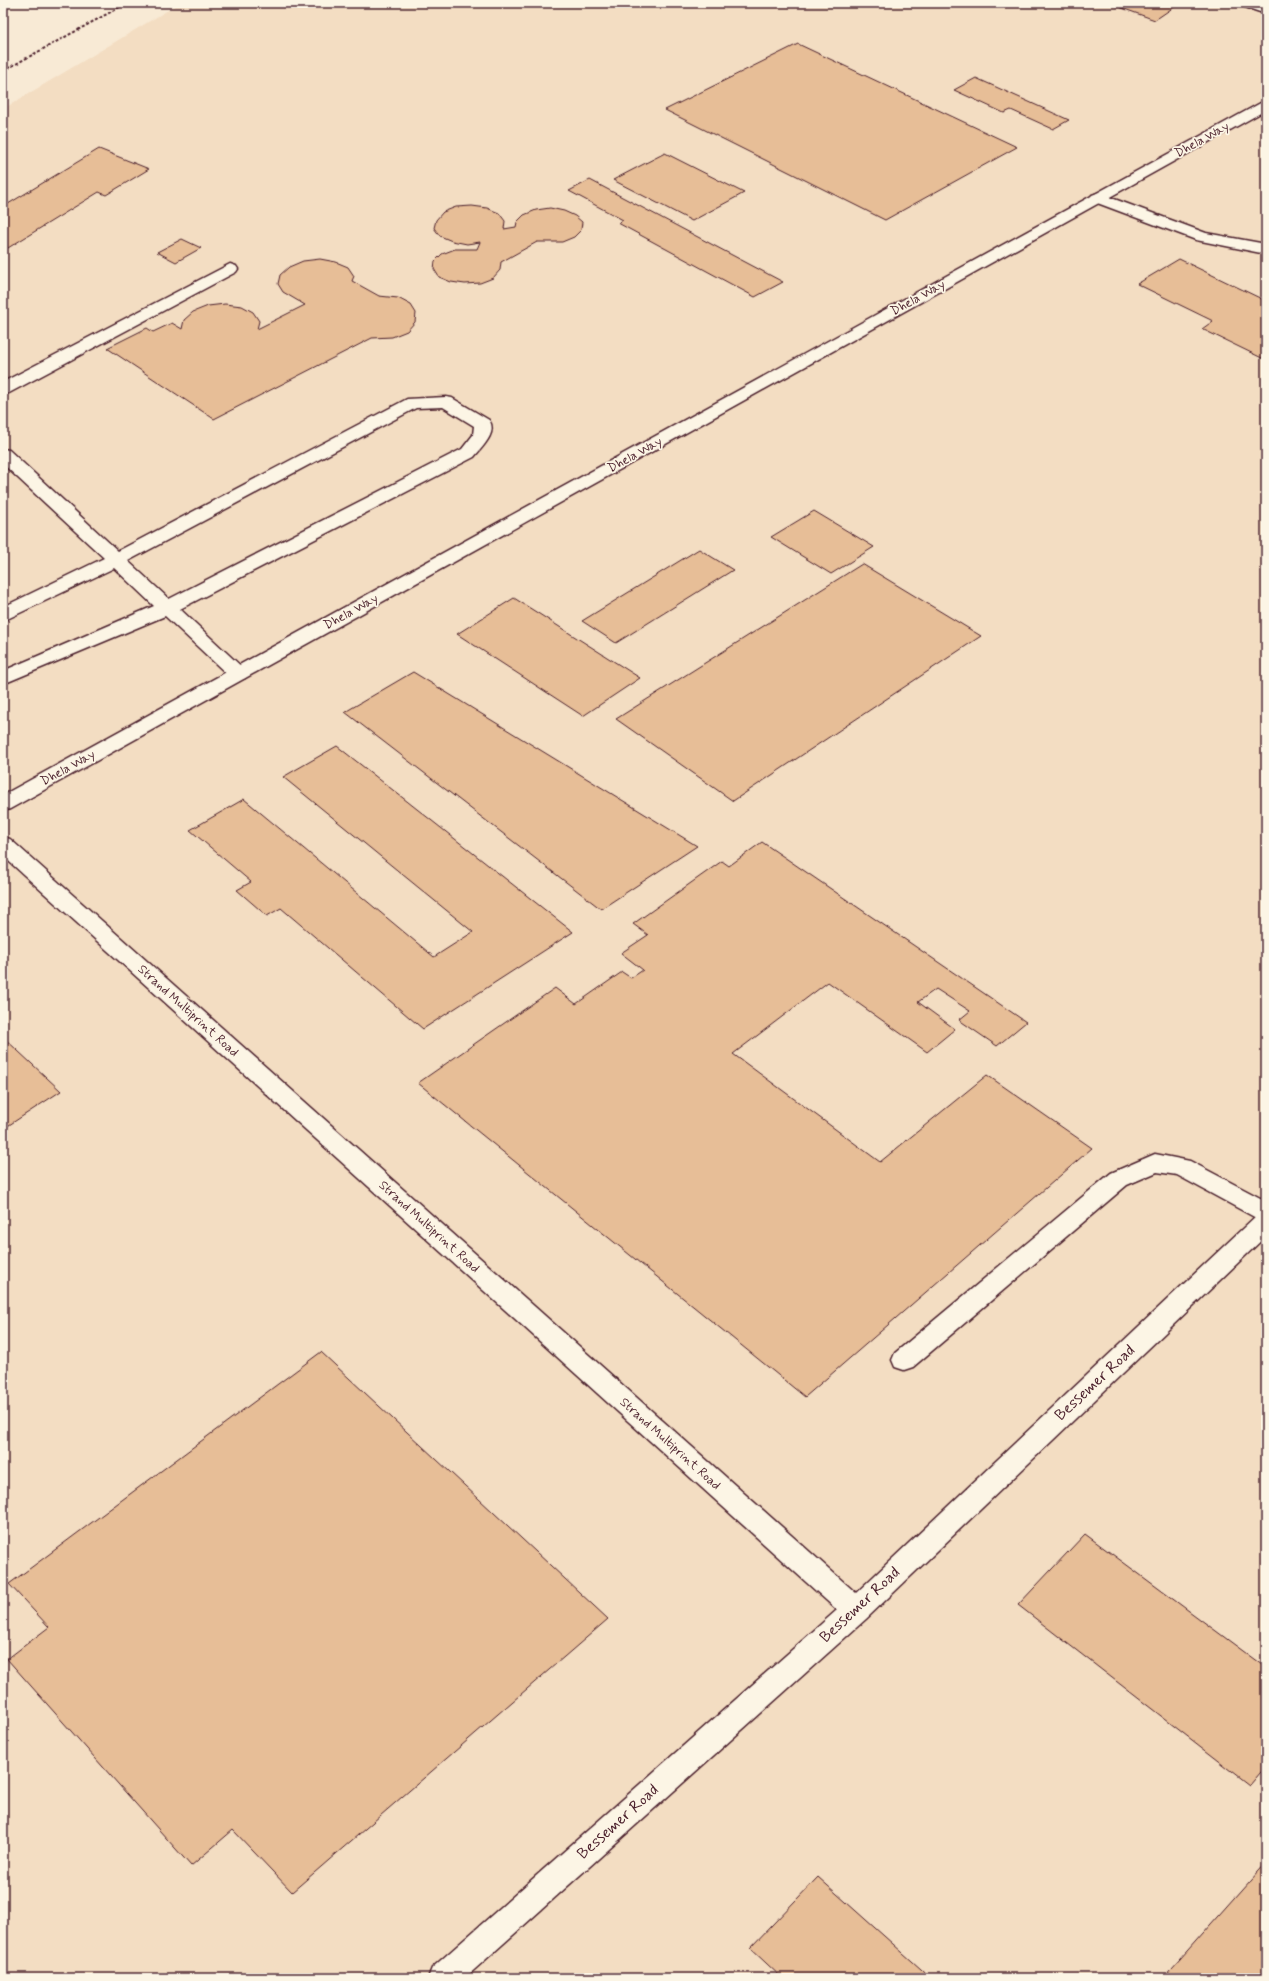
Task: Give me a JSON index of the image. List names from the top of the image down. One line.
{"streets":{"street":["Dhela Way","Strand Multiprint Road","Bessemer Road"]},"crossings":[["Strand Multiprint Road","Bessemer Road"]]}
